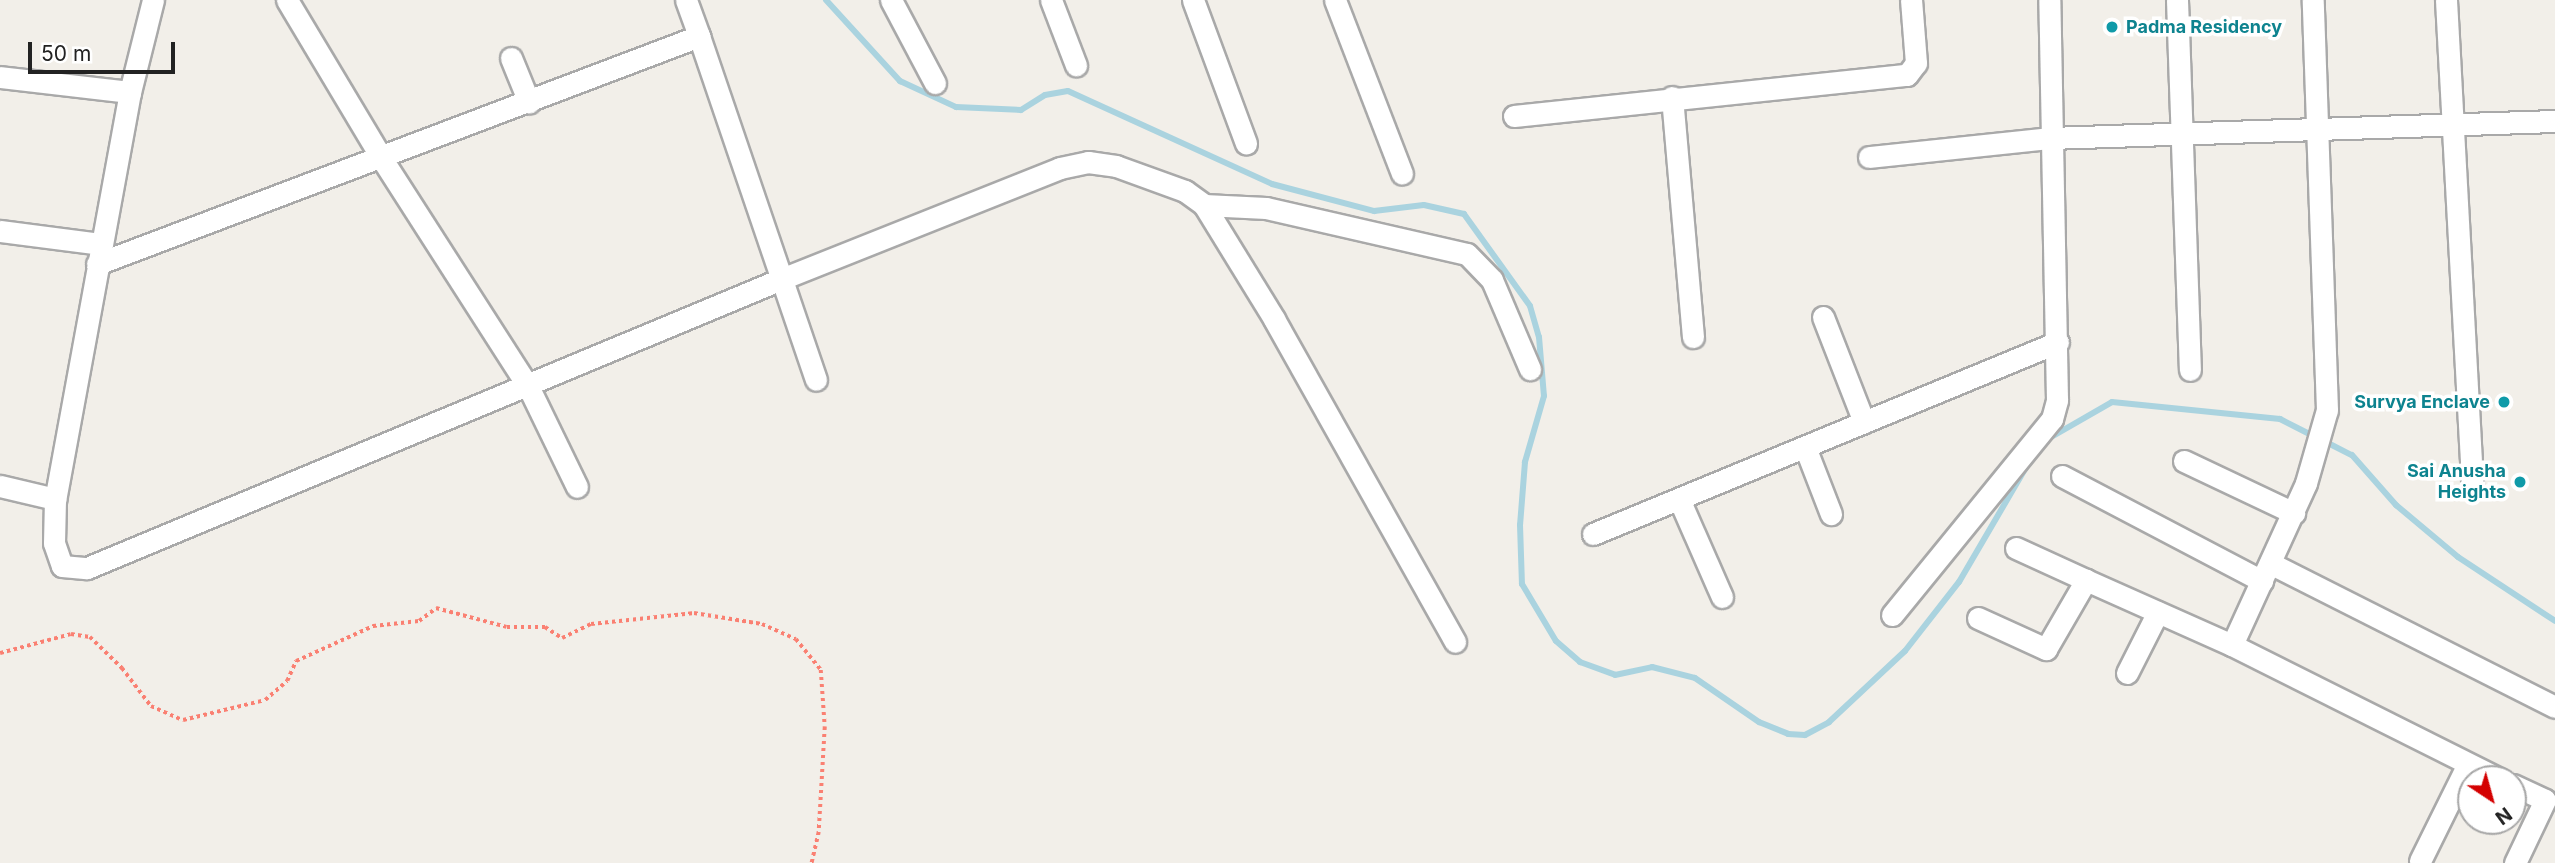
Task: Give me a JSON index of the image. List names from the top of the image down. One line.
{"places":["Padma Residency","Survya Enclave","Sai Anusha Heights"],"scale_bar":"50 m","north":"bottom right"}
